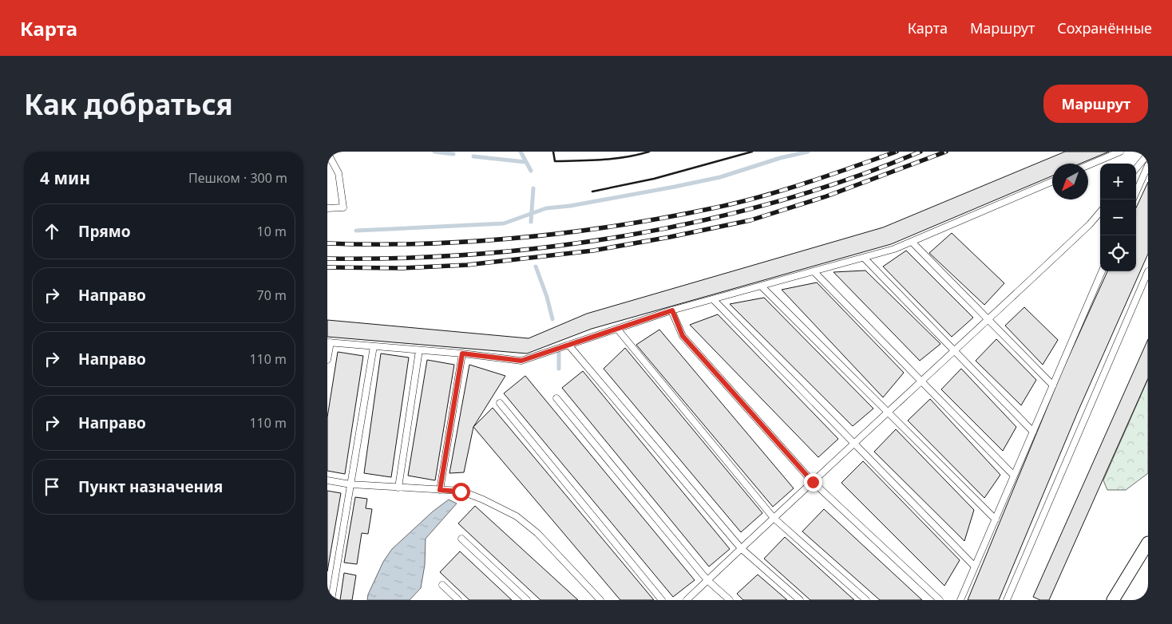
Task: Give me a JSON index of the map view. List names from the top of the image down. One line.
{"north":"bottom left","page":{"header":"Карта","nav":["Карта","Маршрут","Сохранённые"],"buttons":"Маршрут","title":"Как добраться","heading":["4 мин","Пешком · 300 m"],"map_buttons":["+","−"],"list":[["Прямо","10 m"],["Направо","70 m"],["Направо","110 m"],["Направо","110 m"],"Пункт назначения"]}}
